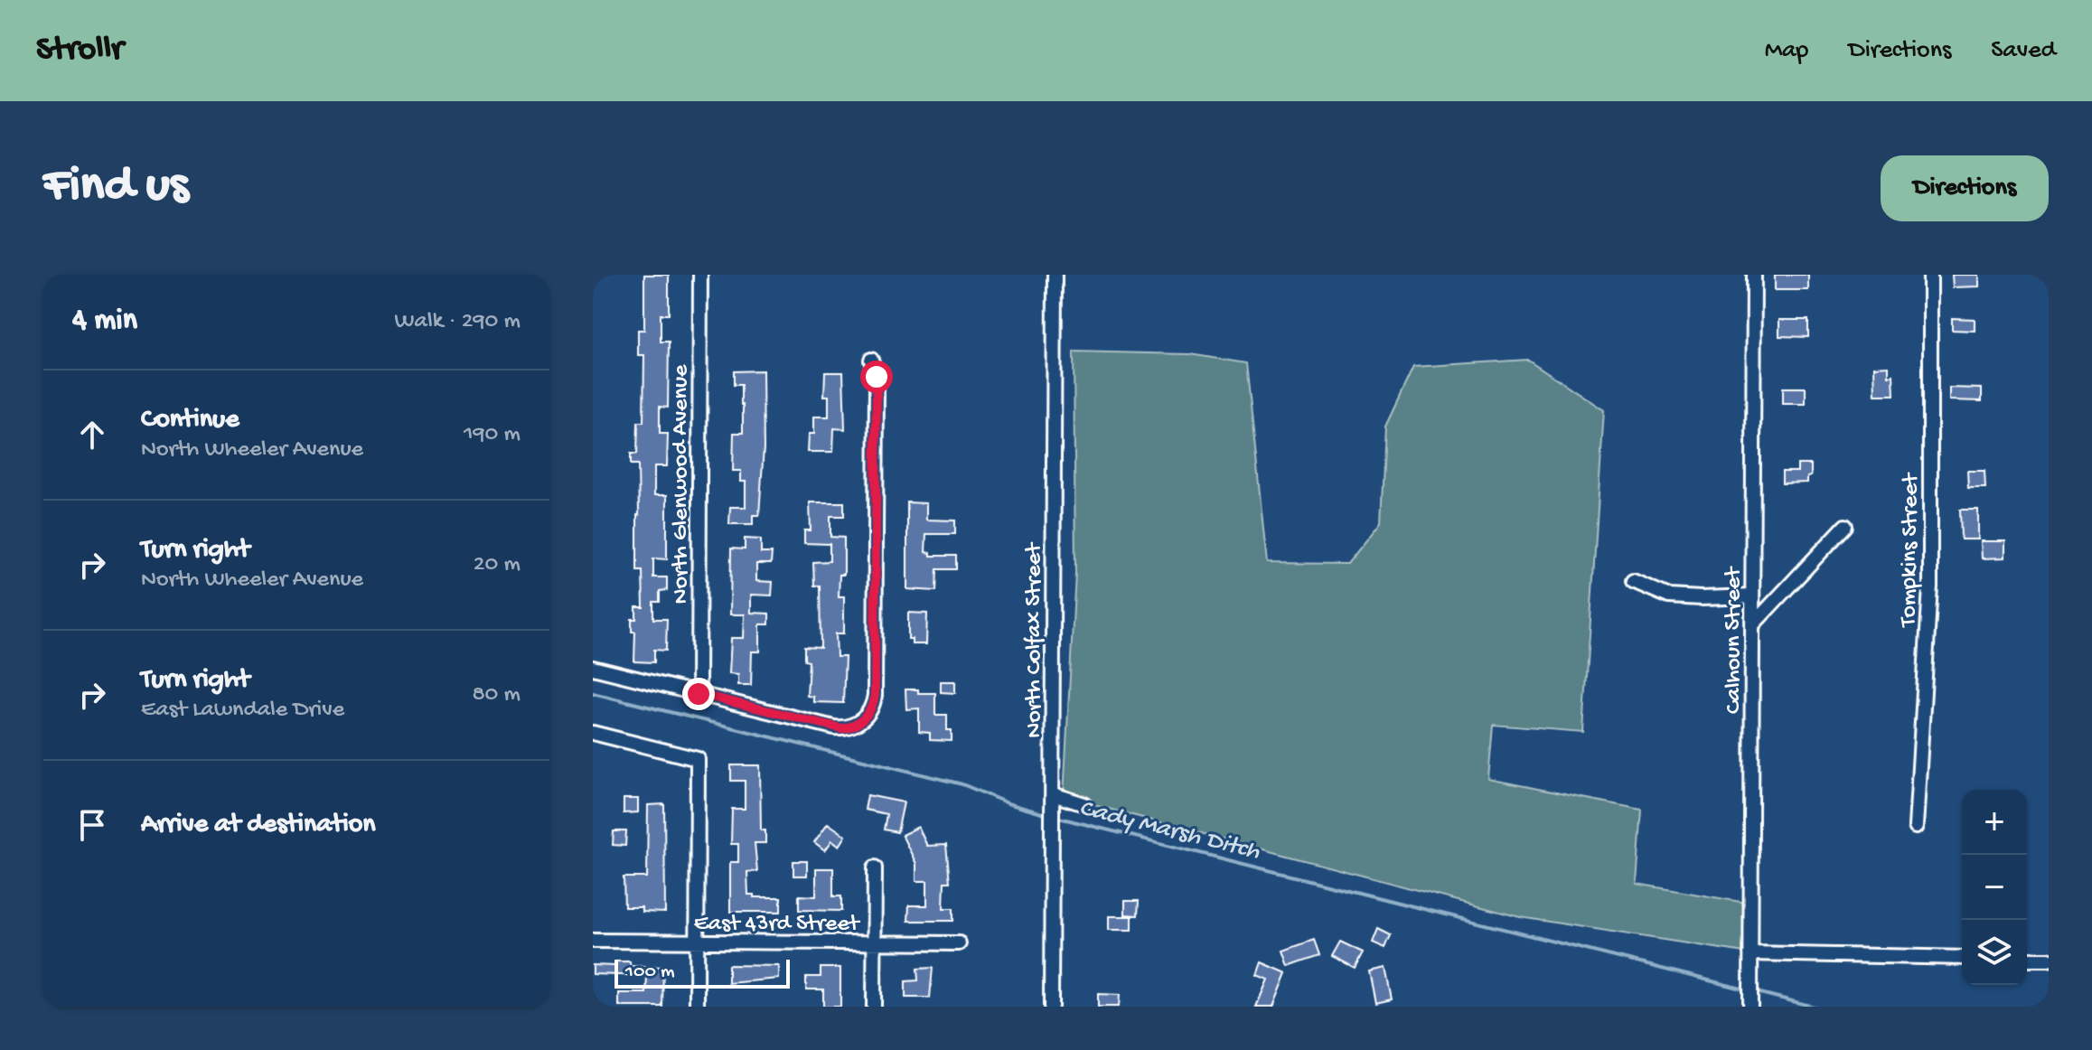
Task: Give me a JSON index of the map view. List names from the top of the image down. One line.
{"streets":{"street":["North Glenwood Avenue","Tompkins Street","North Colfax Street","Calhoun Street","East 43rd Street"]},"water":["Cady Marsh Ditch"],"scale_bar":"100 m","page":{"header":"Strollr","nav":["Map","Directions","Saved"],"buttons":"Directions","title":"Find us","heading":["4 min","Walk · 290 m"],"list":[["Continue","North Wheeler Avenue","190 m"],["Turn right","North Wheeler Avenue","20 m"],["Turn right","East Lawndale Drive","80 m"],"Arrive at destination"],"map_buttons":["+","−"],"scale":"100 m"}}
